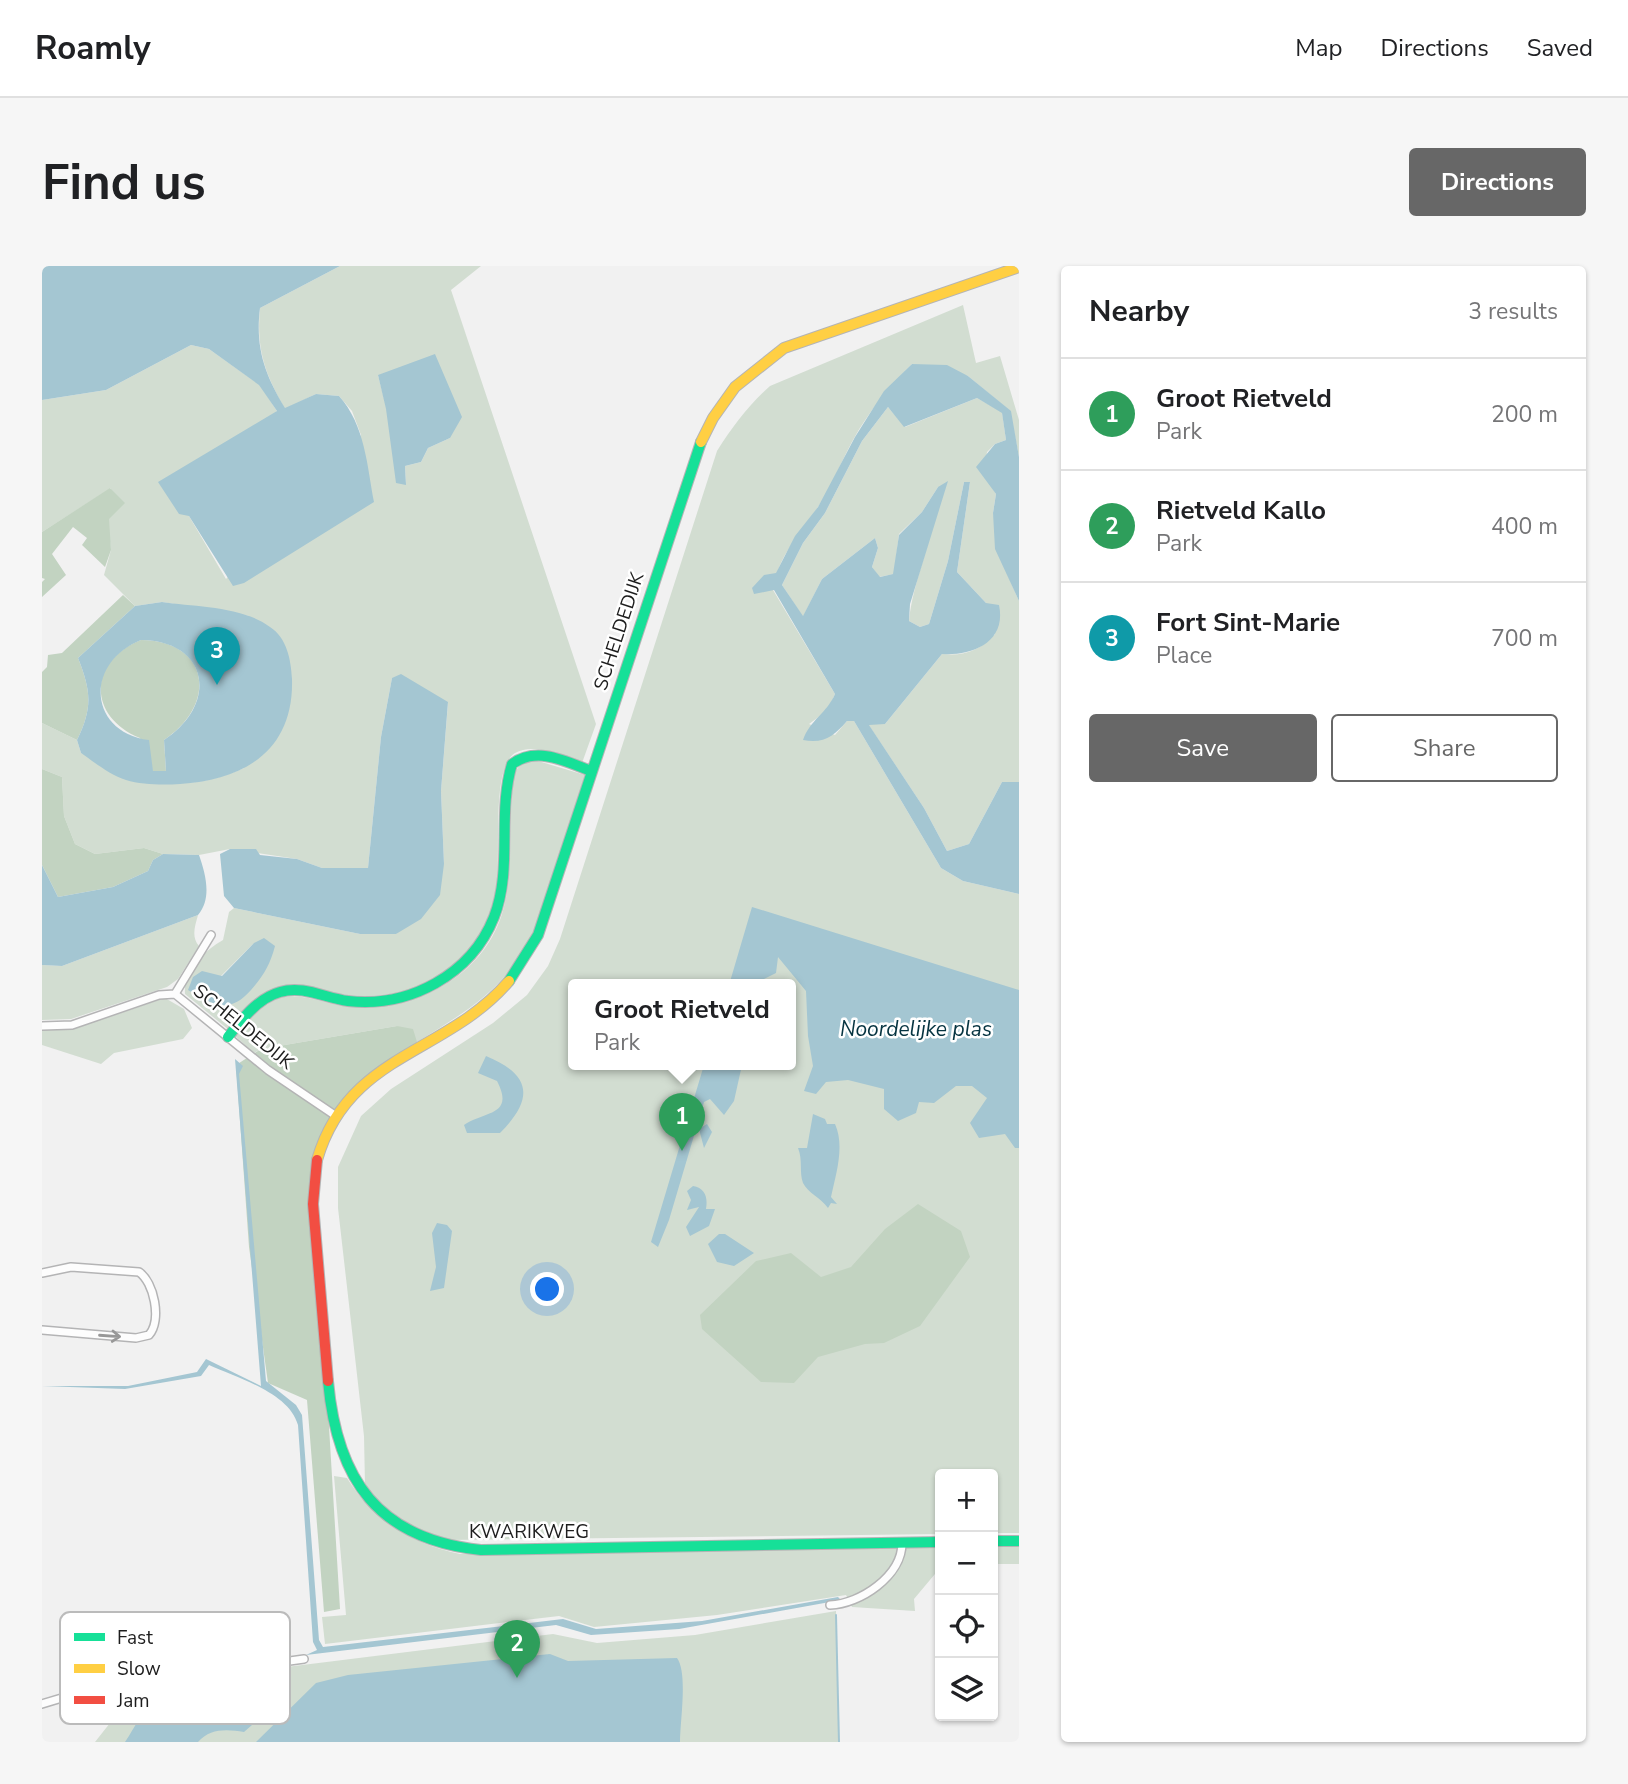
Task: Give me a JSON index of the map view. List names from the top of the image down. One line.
{"streets":{"street":["SCHELDEDIJK","KWARIKWEG"]},"crossings":[["SCHELDEDIJK","KWARIKWEG"]],"water":["Noordelijke plas"],"legend":["Fast","Slow","Jam"],"page":{"header":"Roamly","nav":["Map","Directions","Saved"],"buttons":["Directions",["Save","Share"]],"title":"Find us","heading":["Nearby","3 results"],"list":[{"mark":"1","name":"Groot Rietveld","note":"Park","value":"200 m"},{"mark":"2","name":"Rietveld Kallo","note":"Park","value":"400 m"},{"mark":"3","name":"Fort Sint-Marie","note":"Place","value":"700 m"}],"pins":["3","1","2"],"popup":["Groot Rietveld","Park"],"map_buttons":["+","−"]}}
